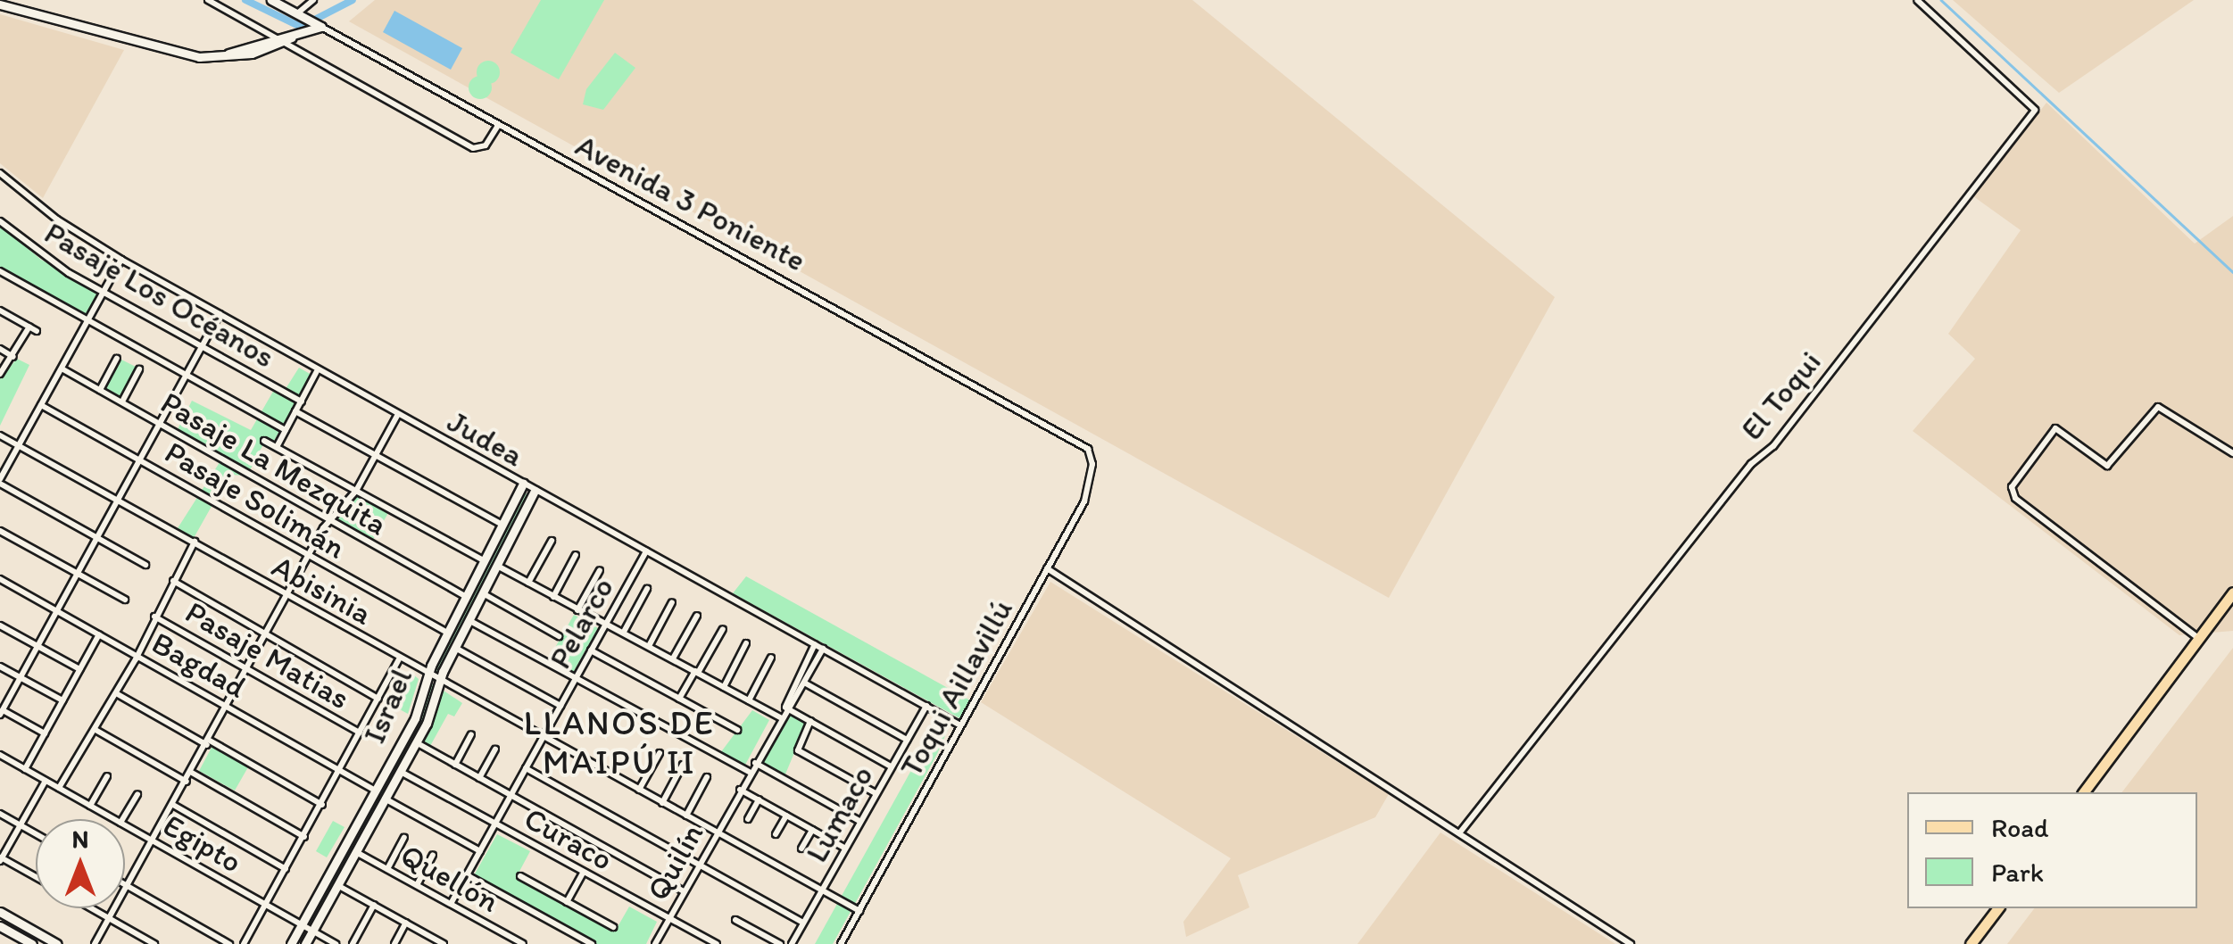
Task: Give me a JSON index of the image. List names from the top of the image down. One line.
{"streets":{"street":["Avenida 3 Poniente","Pasaje Los Océanos","El Toqui","Judea","Pasaje La Mezquita","Pasaje Solimán","Abisinia","Pelarco","Pasaje Matias","Bagdad","Toqui Aillavillú","Israel","Lumaco","Curaco","Egipto","Quilín","Quellón"]},"crossings":[["Avenida 3 Poniente","Toqui Aillavillú"],["Judea","Pelarco"],["Judea","Toqui Aillavillú"],["Judea","Israel"],["Judea","Lumaco"],["Judea","Quilín"],["Pasaje La Mezquita","Israel"],["Pasaje Solimán","Israel"],["Abisinia","Pelarco"],["Abisinia","Toqui Aillavillú"],["Abisinia","Israel"],["Abisinia","Lumaco"],["Abisinia","Quilín"],["Pelarco","Curaco"],["Pelarco","Quellón"],["Bagdad","Israel"],["Israel","Curaco"],["Israel","Egipto"],["Israel","Quellón"],["Curaco","Quilín"]],"districts":["LLANOS DE MAIPÚ II"],"legend":["Road","Park"],"north":"top"}
